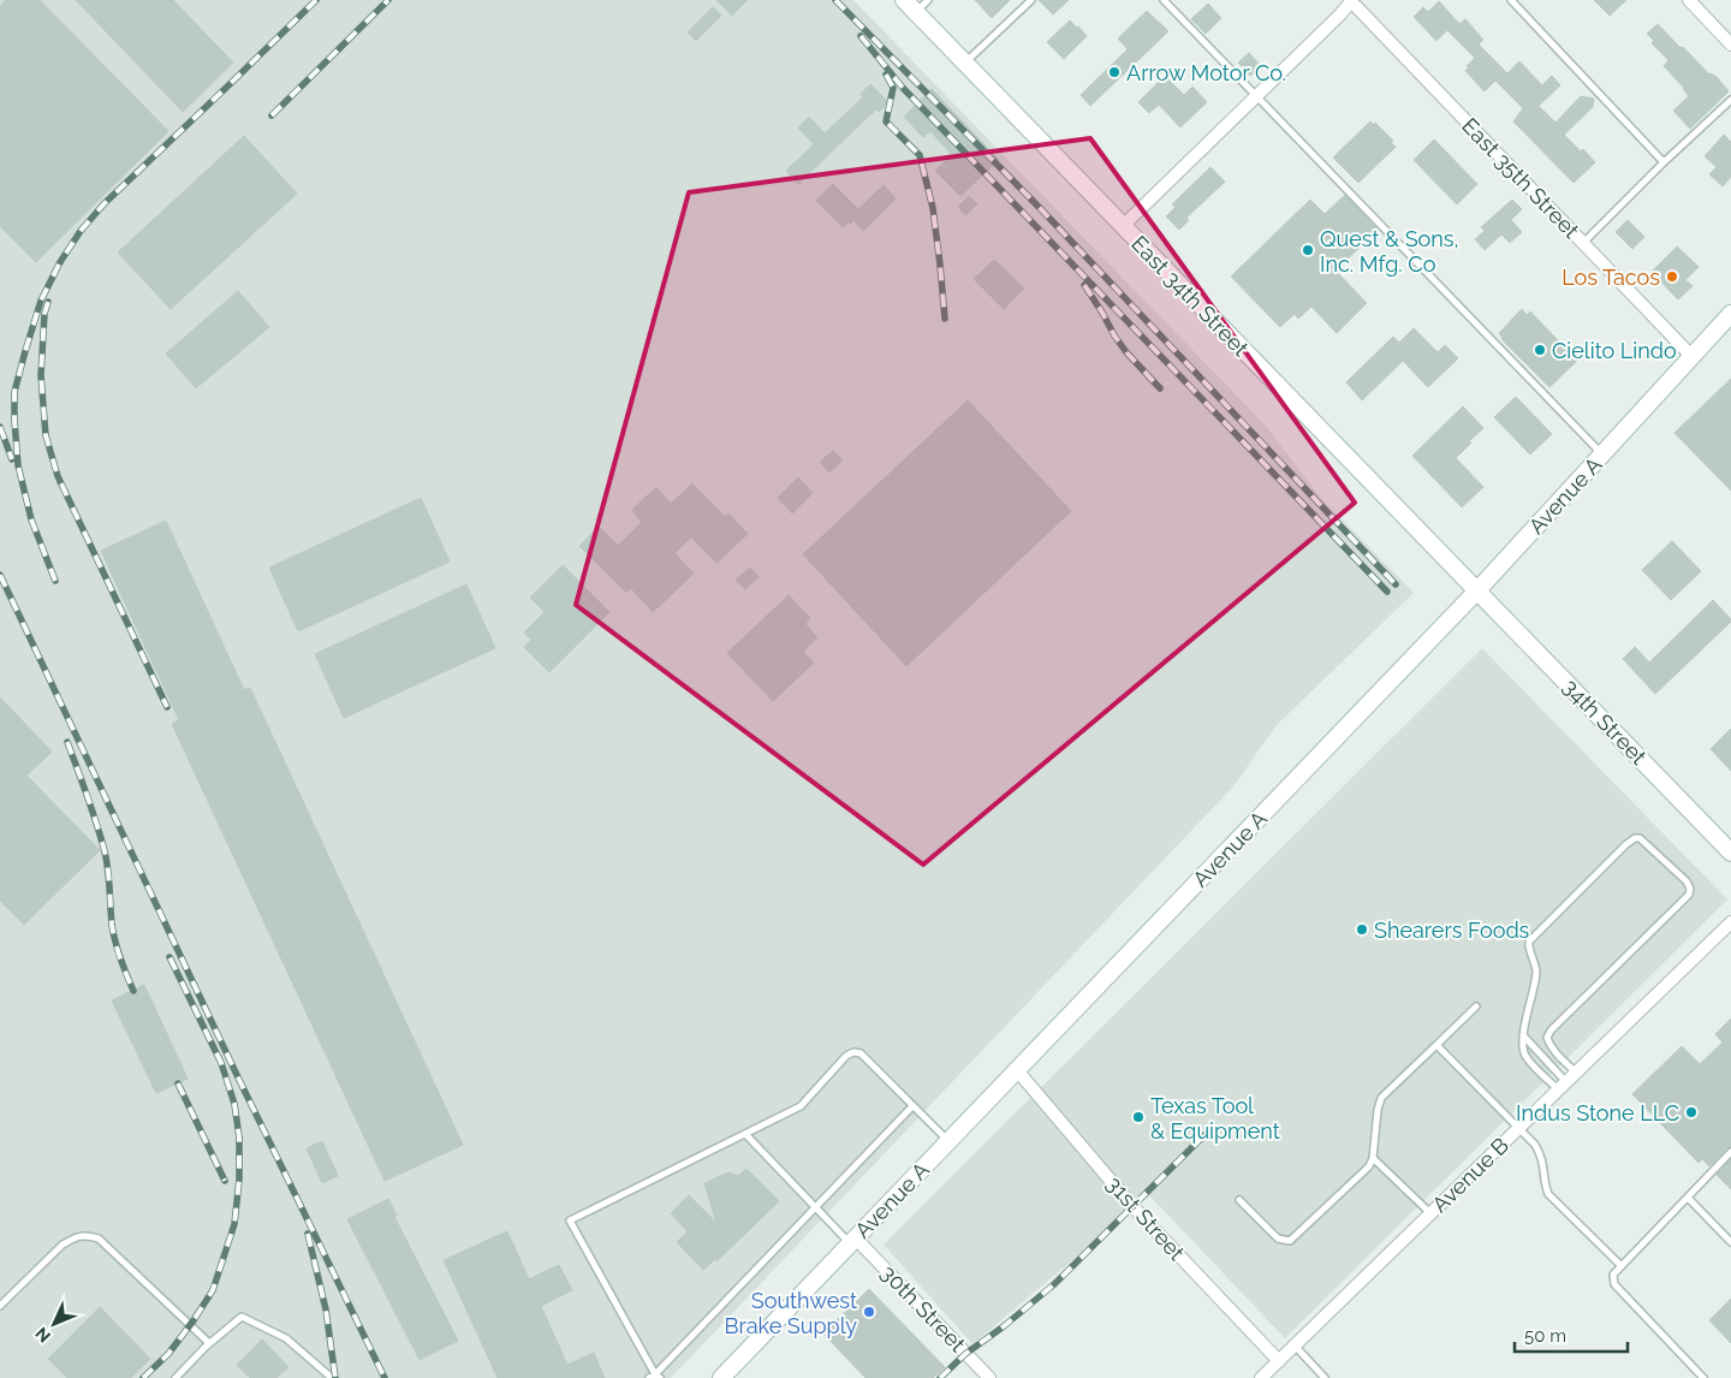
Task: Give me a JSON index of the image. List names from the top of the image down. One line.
{"streets":{"main road":["East 34th Street","Avenue A","34th Street"],"street":["East 35th Street","Avenue B","31st Street","30th Street"]},"crossings":[["East 35th Street","Avenue A"],["East 34th Street","Avenue A"],["East 34th Street","34th Street"],["Avenue A","34th Street"],["Avenue A","31st Street"],["Avenue A","30th Street"],["Avenue B","31st Street"]],"places":["Arrow Motor Co.","Quest & Sons, Inc. Mfg. Co","Los Tacos","Cielito Lindo","Shearers Foods","Indus Stone LLC","Texas Tool & Equipment","Southwest Brake Supply"],"scale_bar":"50 m","north":"bottom left"}
